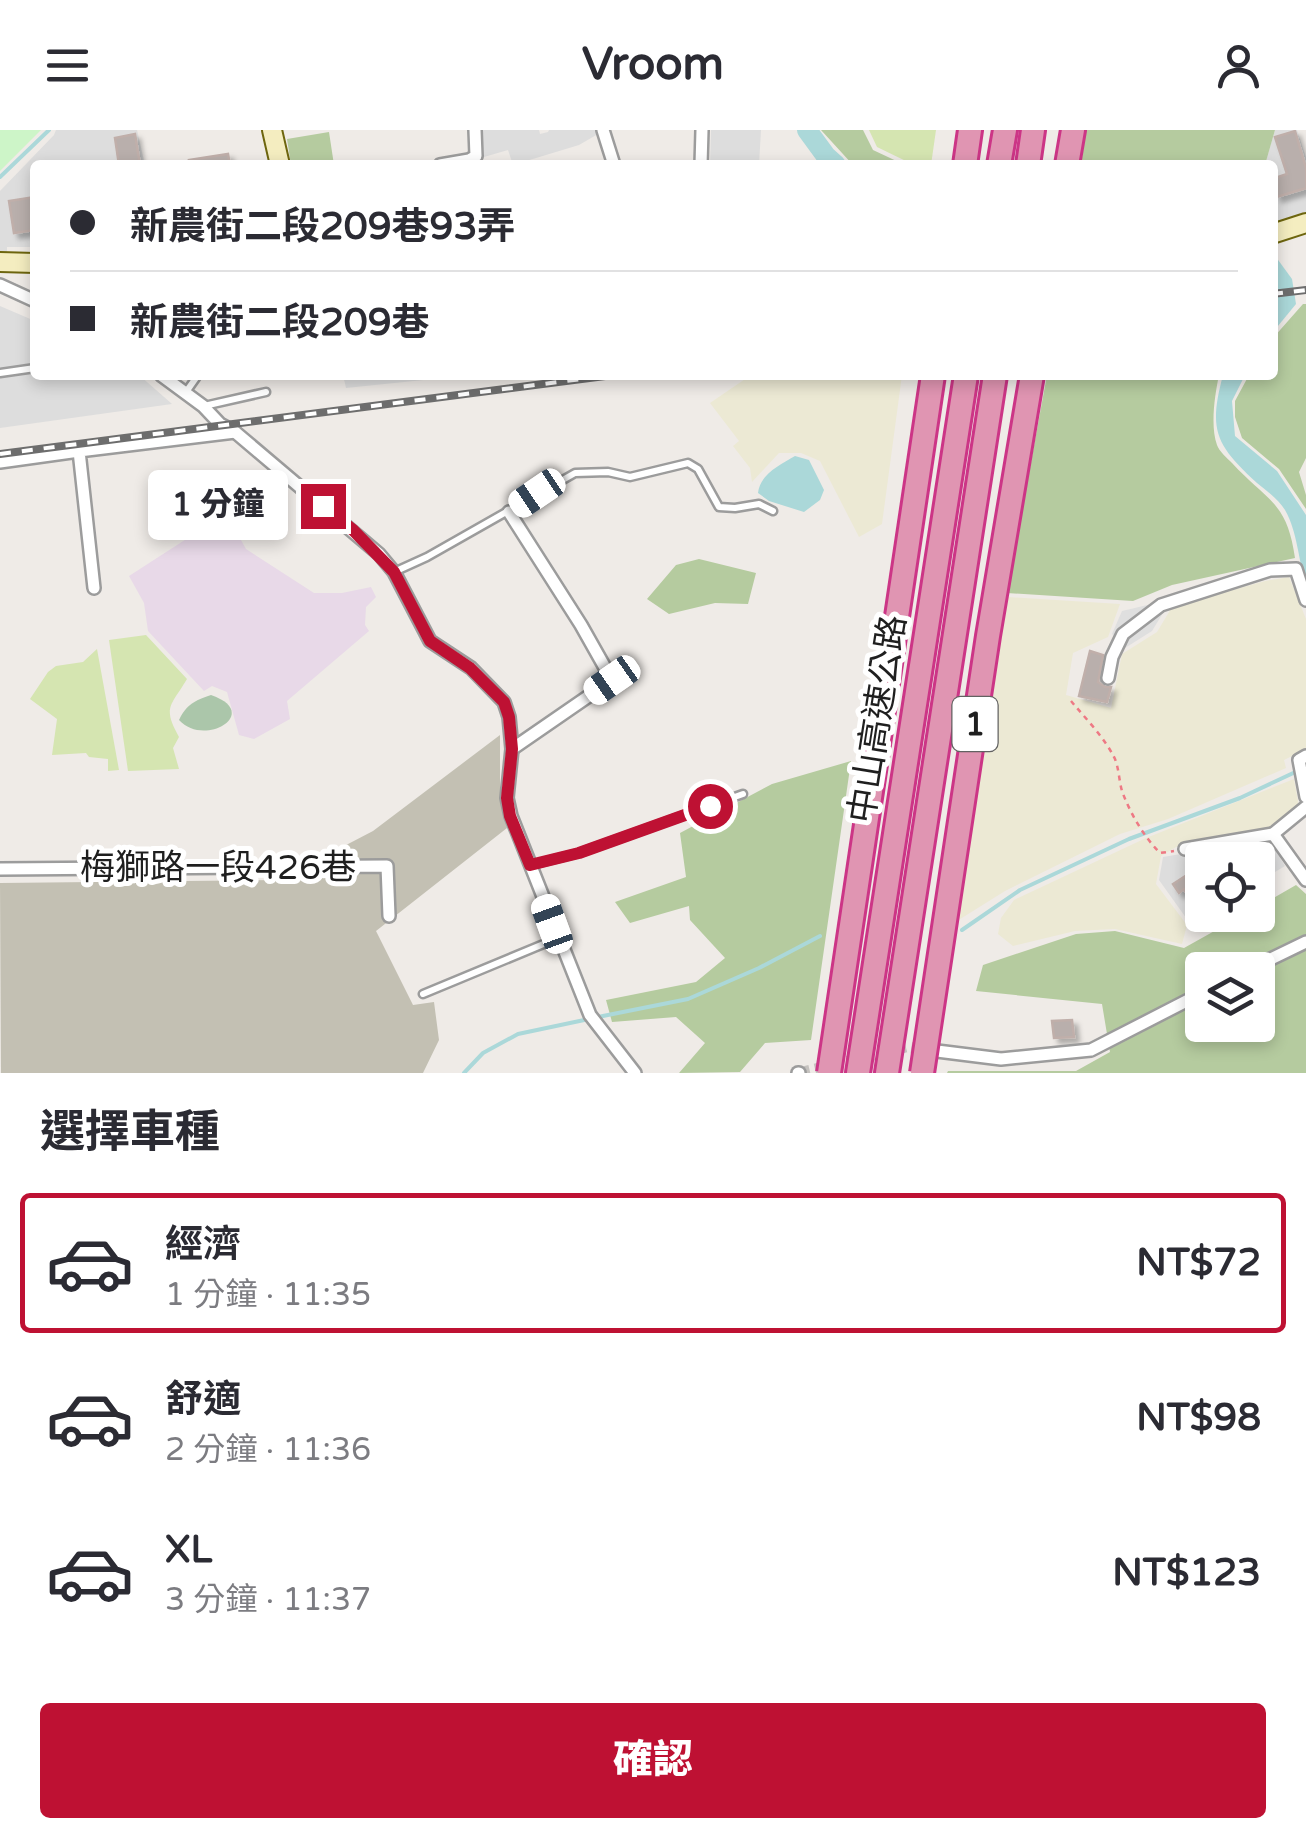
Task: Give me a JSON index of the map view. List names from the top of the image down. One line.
{"streets":{"highway":["中山高速公路","1"],"street":["梅獅路一段426巷"]},"page":{"header":"Vroom","banner":["新農街二段209巷93弄","新農街二段209巷"],"bubble":"1 分鐘","heading":"選擇車種","list":[{"name":"經濟","note":"1 分鐘 · 11:35","value":"NT$72"},{"name":"舒適","note":"2 分鐘 · 11:36","value":"NT$98"},{"name":"XL","note":"3 分鐘 · 11:37","value":"NT$123"}],"buttons":"確認"}}
